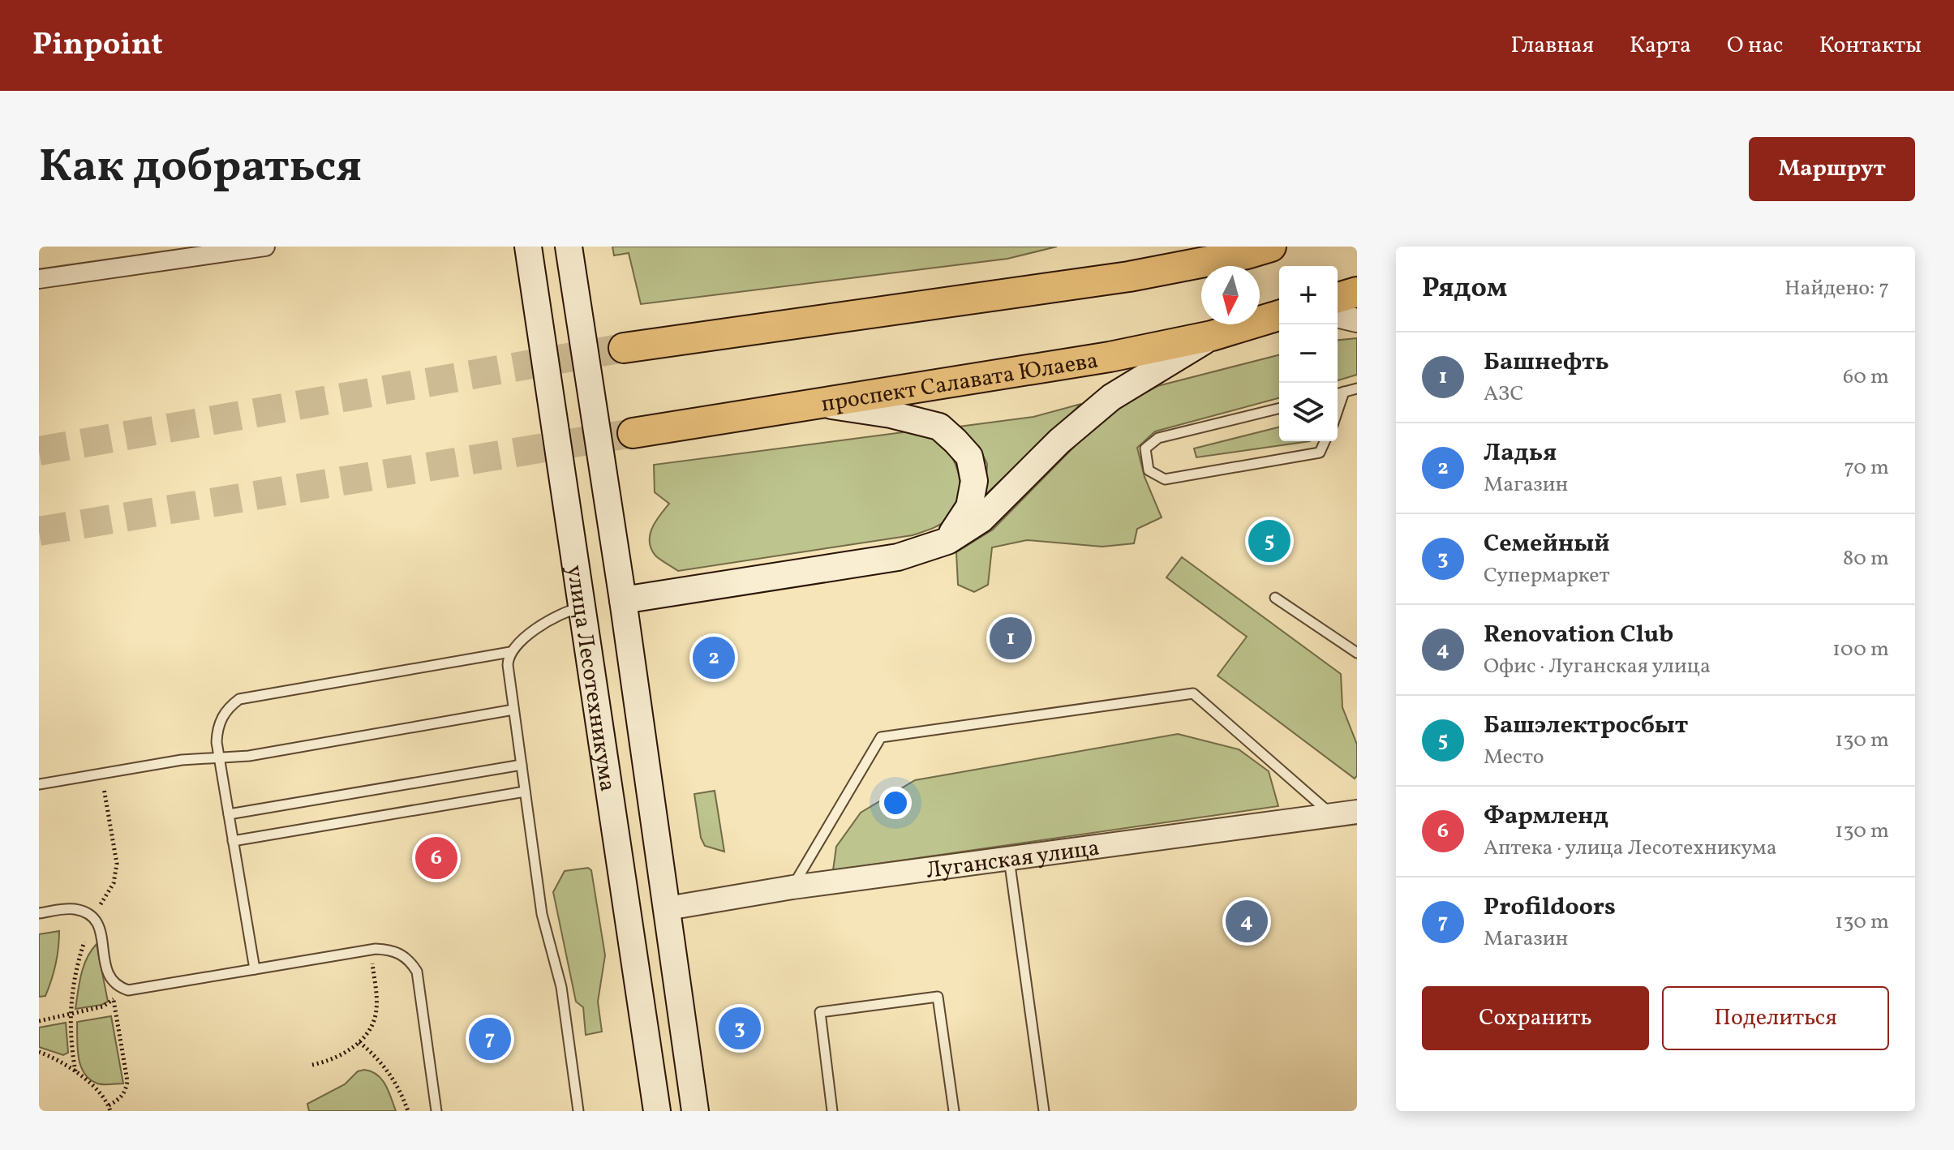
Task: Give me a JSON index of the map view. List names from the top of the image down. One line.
{"streets":{"main road":["проспект Салавата Юлаева","улица Лесотехникума"],"street":["Луганская улица"]},"crossings":[["улица Лесотехникума","Луганская улица"]],"north":"bottom","page":{"header":"Pinpoint","nav":["Главная","Карта","О нас","Контакты"],"title":"Как добраться","buttons":["Маршрут",["Сохранить","Поделиться"]],"heading":["Рядом","Найдено: 7"],"map_buttons":["+","−"],"list":[{"mark":"1","name":"Башнефть","note":"АЗС","value":"60 m"},{"mark":"2","name":"Ладья","note":"Магазин","value":"70 m"},{"mark":"3","name":"Семейный","note":"Супермаркет","value":"80 m"},{"mark":"4","name":"Renovation Club","note":"Офис · Луганская улица","value":"100 m"},{"mark":"5","name":"Башэлектросбыт","note":"Место","value":"130 m"},{"mark":"6","name":"Фармленд","note":"Аптека · улица Лесотехникума","value":"130 m"},{"mark":"7","name":"Profildoors","note":"Магазин","value":"130 m"}],"pins":["5","1","2","6","4","3","7"]}}
